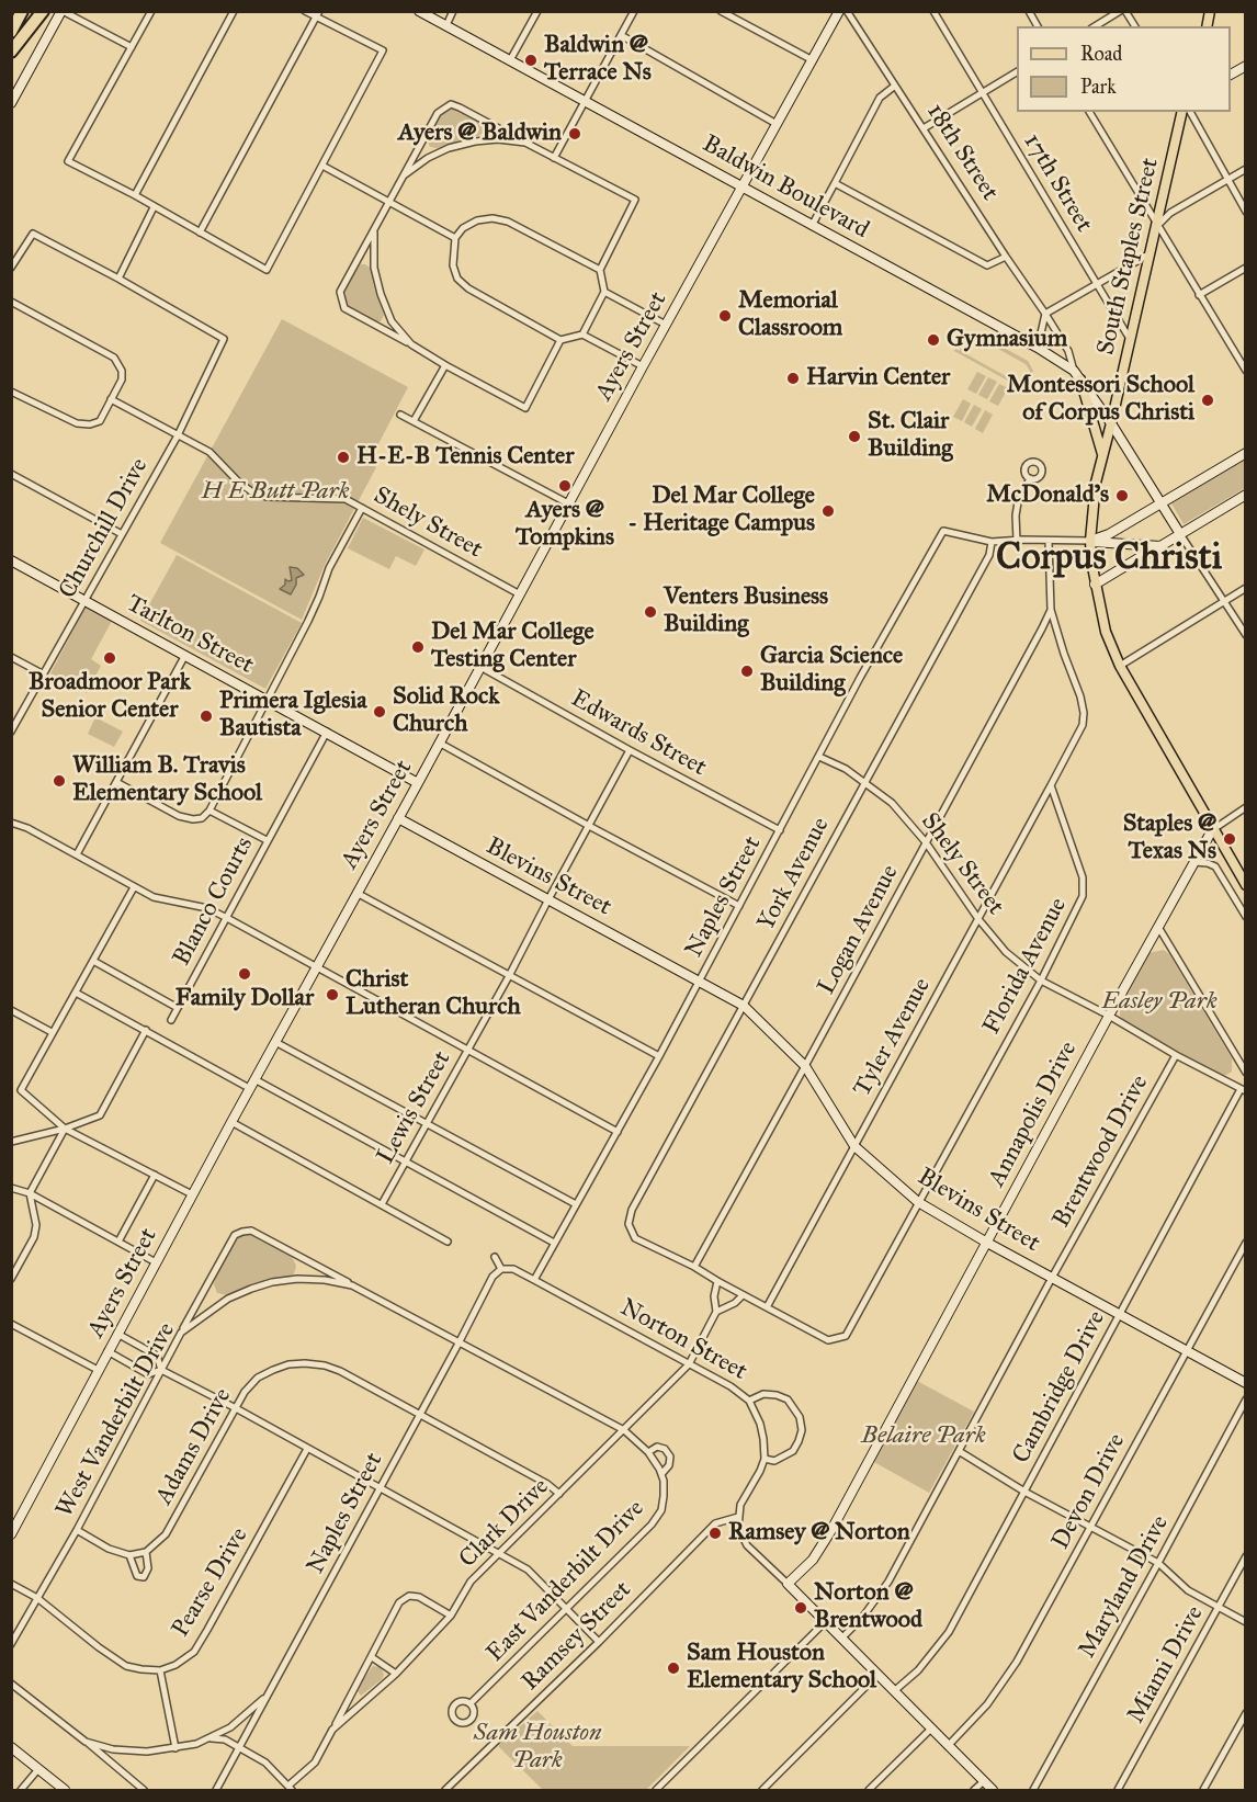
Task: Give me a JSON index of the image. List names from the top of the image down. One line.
{"streets":{"main road":["Baldwin Boulevard","South Staples Street","Ayers Street","Tarlton Street","Blevins Street","Annapolis Drive"],"street":["18th Street","17th Street","Shely Street","Churchill Drive","Edwards Street","York Avenue","Naples Street","Blanco Courts","Logan Avenue","Florida Avenue","Tyler Avenue","Lewis Street","Brentwood Drive","Norton Street","Cambridge Drive","West Vanderbilt Drive","Adams Drive","Devon Drive","Clark Drive","East Vanderbilt Drive","Pearse Drive","Maryland Drive","Ramsey Street","Miami Drive"]},"crossings":[["18th Street","Baldwin Boulevard"],["17th Street","South Staples Street"],["Baldwin Boulevard","South Staples Street"],["Baldwin Boulevard","Ayers Street"],["South Staples Street","Annapolis Drive"],["Ayers Street","Shely Street"],["Ayers Street","Tarlton Street"],["Ayers Street","Edwards Street"],["Ayers Street","Blevins Street"],["Shely Street","Churchill Drive"],["Shely Street","York Avenue"],["Shely Street","Naples Street"],["Shely Street","Logan Avenue"],["Shely Street","Florida Avenue"],["Shely Street","Tyler Avenue"],["Shely Street","Annapolis Drive"],["Shely Street","Brentwood Drive"],["Shely Street","Cambridge Drive"],["Churchill Drive","Tarlton Street"],["Tarlton Street","Blanco Courts"],["Edwards Street","Naples Street"],["Edwards Street","Lewis Street"],["York Avenue","Blevins Street"],["York Avenue","Naples Street"],["York Avenue","Logan Avenue"],["Blevins Street","Naples Street"],["Blevins Street","Logan Avenue"],["Blevins Street","Florida Avenue"],["Blevins Street","Tyler Avenue"],["Blevins Street","Lewis Street"],["Blevins Street","Annapolis Drive"],["Blevins Street","Brentwood Drive"],["Blevins Street","Cambridge Drive"],["Blevins Street","Devon Drive"],["Naples Street","Norton Street"],["Naples Street","West Vanderbilt Drive"],["Naples Street","Adams Drive"],["Florida Avenue","Tyler Avenue"],["Norton Street","Clark Drive"],["West Vanderbilt Drive","Clark Drive"],["West Vanderbilt Drive","East Vanderbilt Drive"],["Adams Drive","Clark Drive"],["Clark Drive","East Vanderbilt Drive"]],"districts":["Corpus Christi"],"parks":["H E Butt Park","Easley Park","Belaire Park","Sam Houston Park"],"places":["Baldwin @ Terrace Ns","Ayers @ Baldwin","Memorial Classroom","Gymnasium","Harvin Center","Montessori School of Corpus Christi","St. Clair Building","H-E-B Tennis Center","Ayers @ Tompkins","McDonald's","Del Mar College - Heritage Campus","Venters Business Building","Del Mar College Testing Center","Broadmoor Park Senior Center","Garcia Science Building","Solid Rock Church","Primera Iglesia Bautista","William B. Travis Elementary School","Staples @ Texas Ns","Family Dollar","Christ Lutheran Church","Ramsey @ Norton","Norton @ Brentwood","Sam Houston Elementary School"],"legend":["Road","Park"]}
